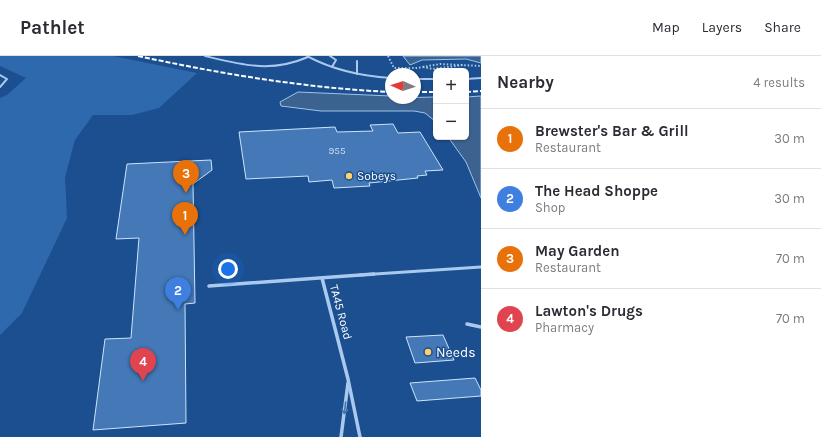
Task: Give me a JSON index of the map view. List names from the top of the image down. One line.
{"streets":{"lane":["TA45 Road"]},"places":["Sobeys","Needs"],"house_numbers":["955"],"north":"left","page":{"header":"Pathlet","nav":["Map","Layers","Share"],"heading":["Nearby","4 results"],"map_buttons":["+","−"],"list":[{"mark":"1","name":"Brewster's Bar & Grill","note":"Restaurant","value":"30 m"},{"mark":"2","name":"The Head Shoppe","note":"Shop","value":"30 m"},{"mark":"3","name":"May Garden","note":"Restaurant","value":"70 m"},{"mark":"4","name":"Lawton's Drugs","note":"Pharmacy","value":"70 m"}],"pins":["3","1","2","4"]}}
